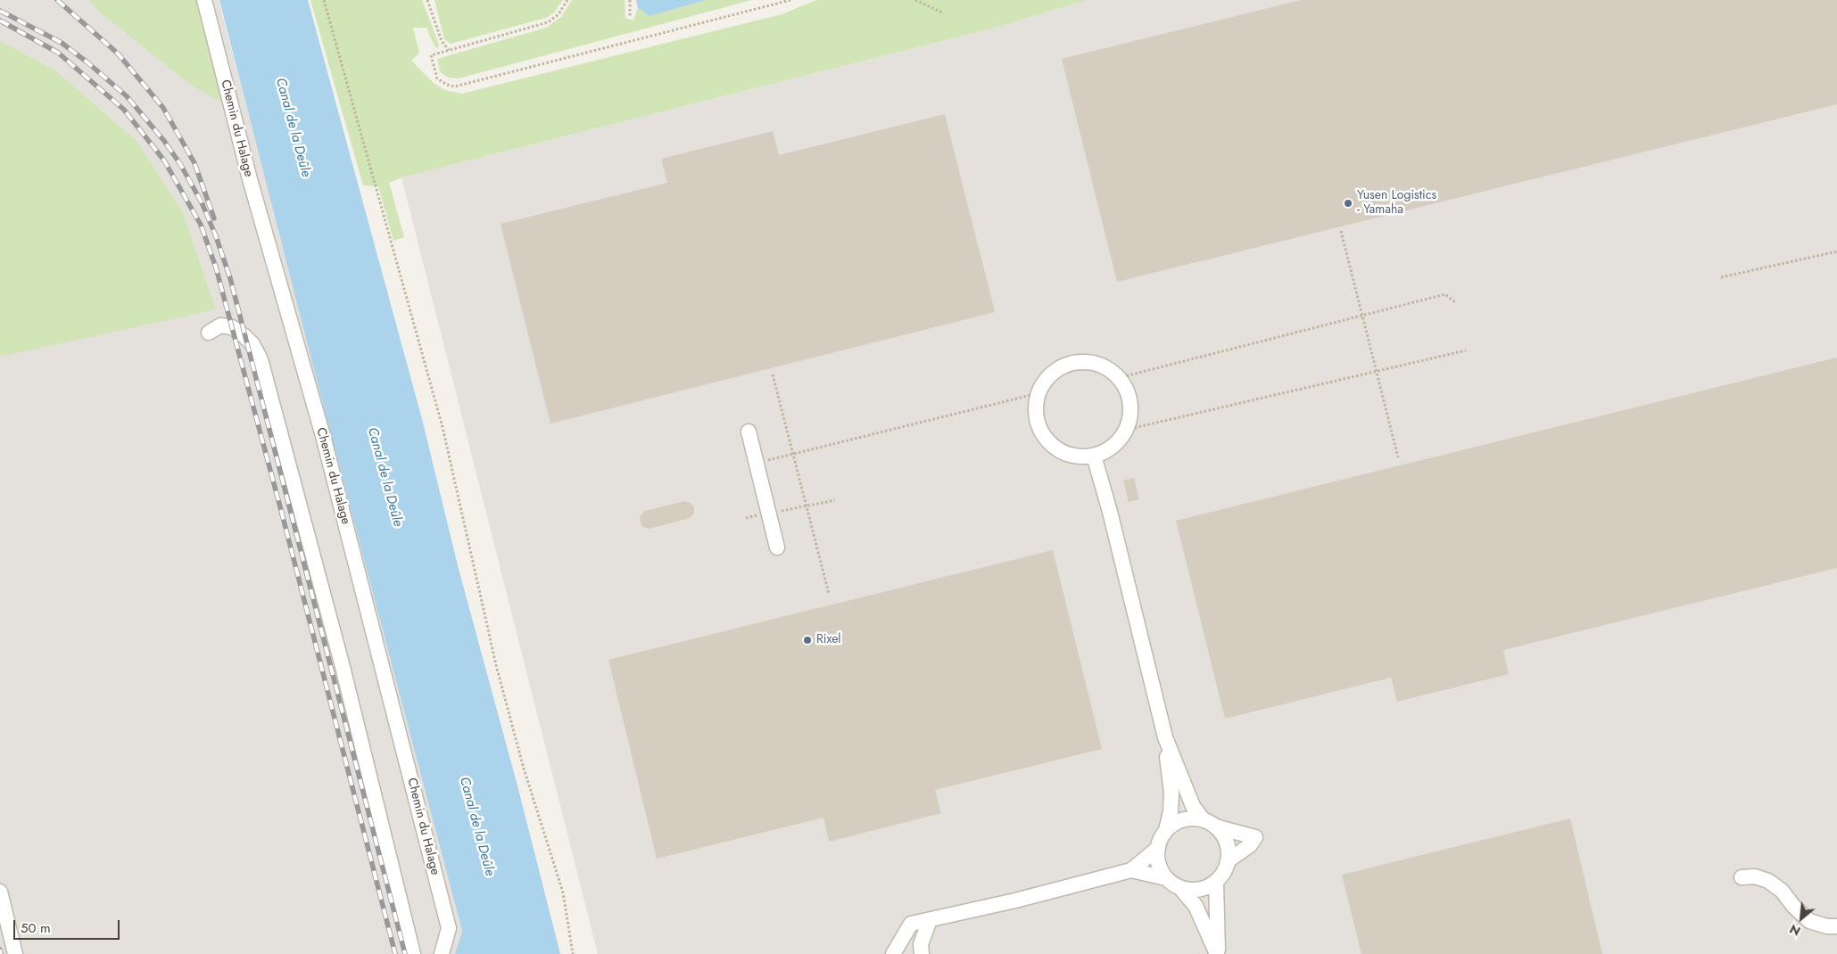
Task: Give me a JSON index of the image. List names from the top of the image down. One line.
{"streets":{"street":["Chemin du Halage"]},"water":["Canal de la Deûle"],"places":["Yusen Logistics - Yamaha","Rixel"],"scale_bar":"50 m","north":"bottom left"}
